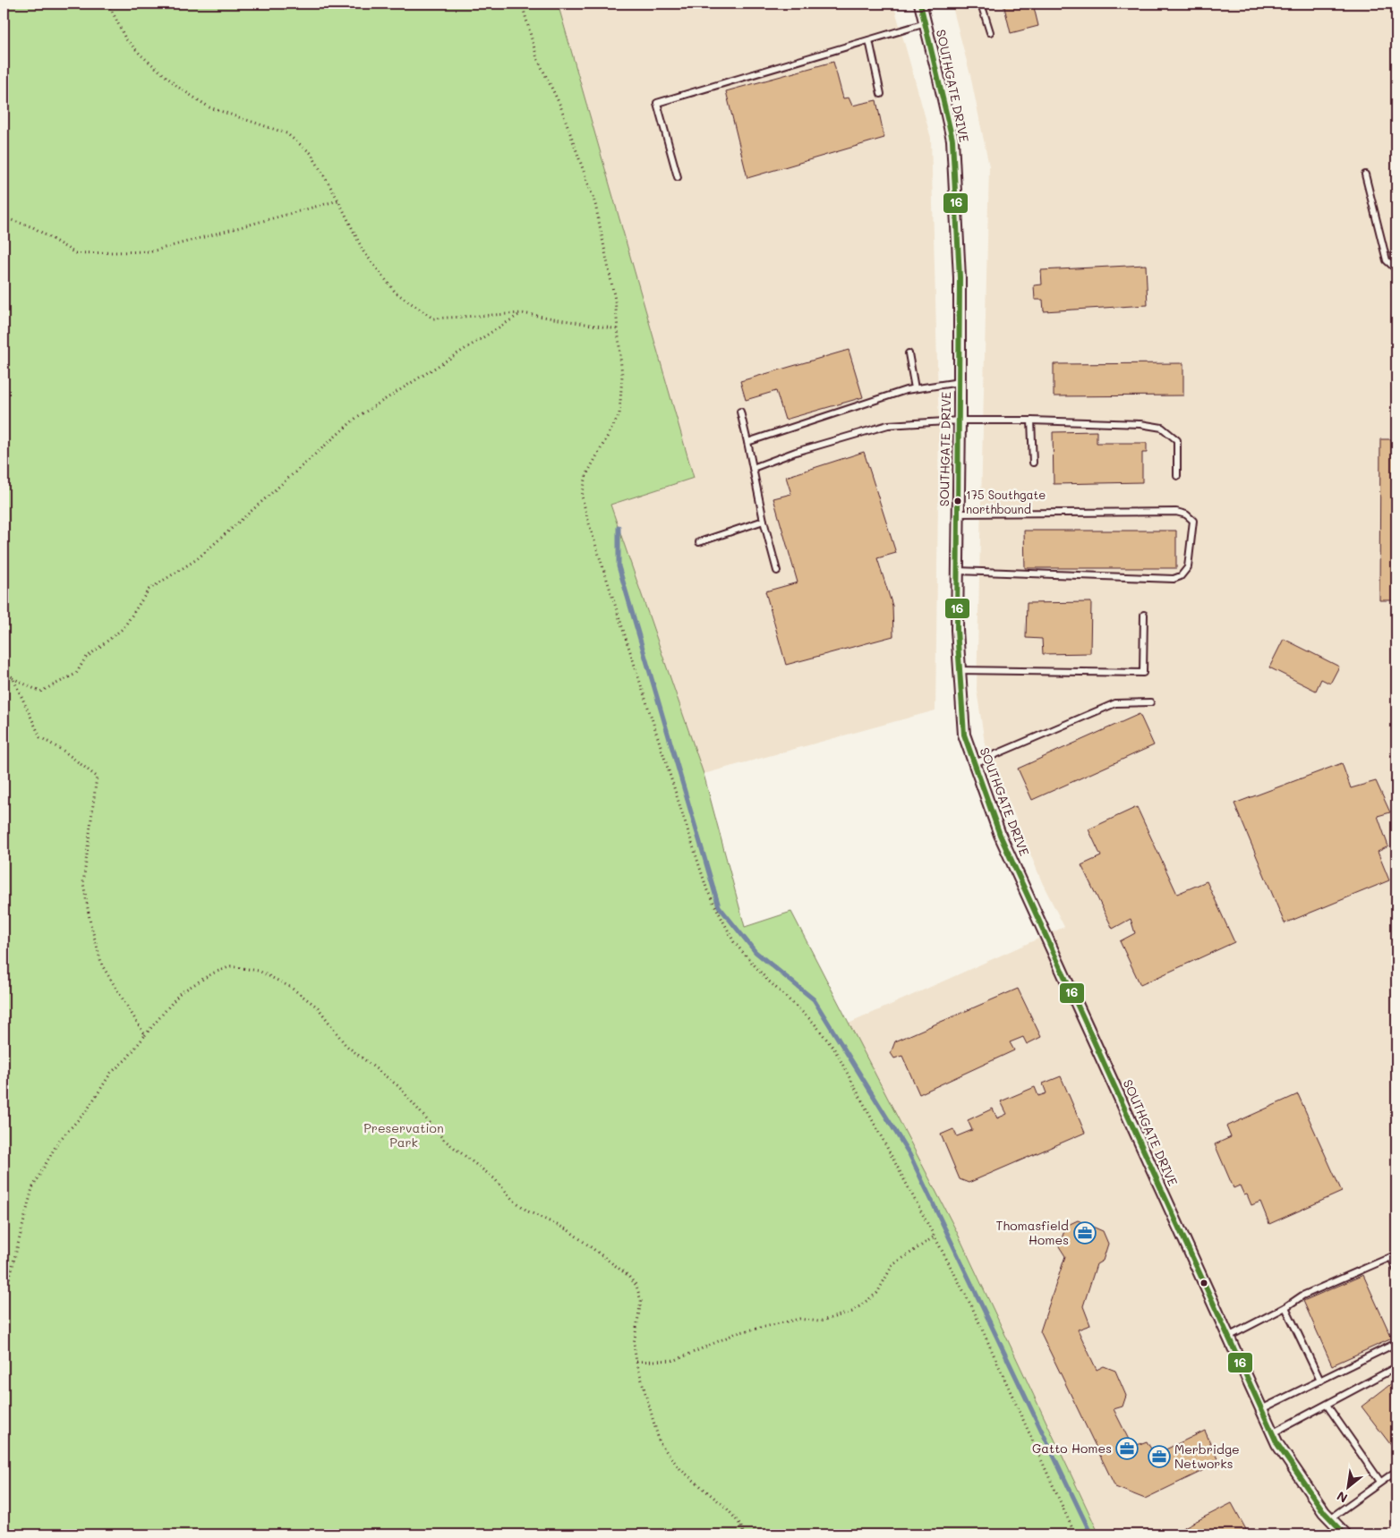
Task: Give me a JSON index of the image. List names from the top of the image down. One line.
{"streets":{"street":["SOUTHGATE DRIVE"]},"parks":["Preservation Park"],"places":{"other":["175 Southgate northbound"],"office":["Thomasfield Homes","Gatto Homes","Merbridge Networks"]},"lines":["transit line 16"],"north":"bottom left"}
